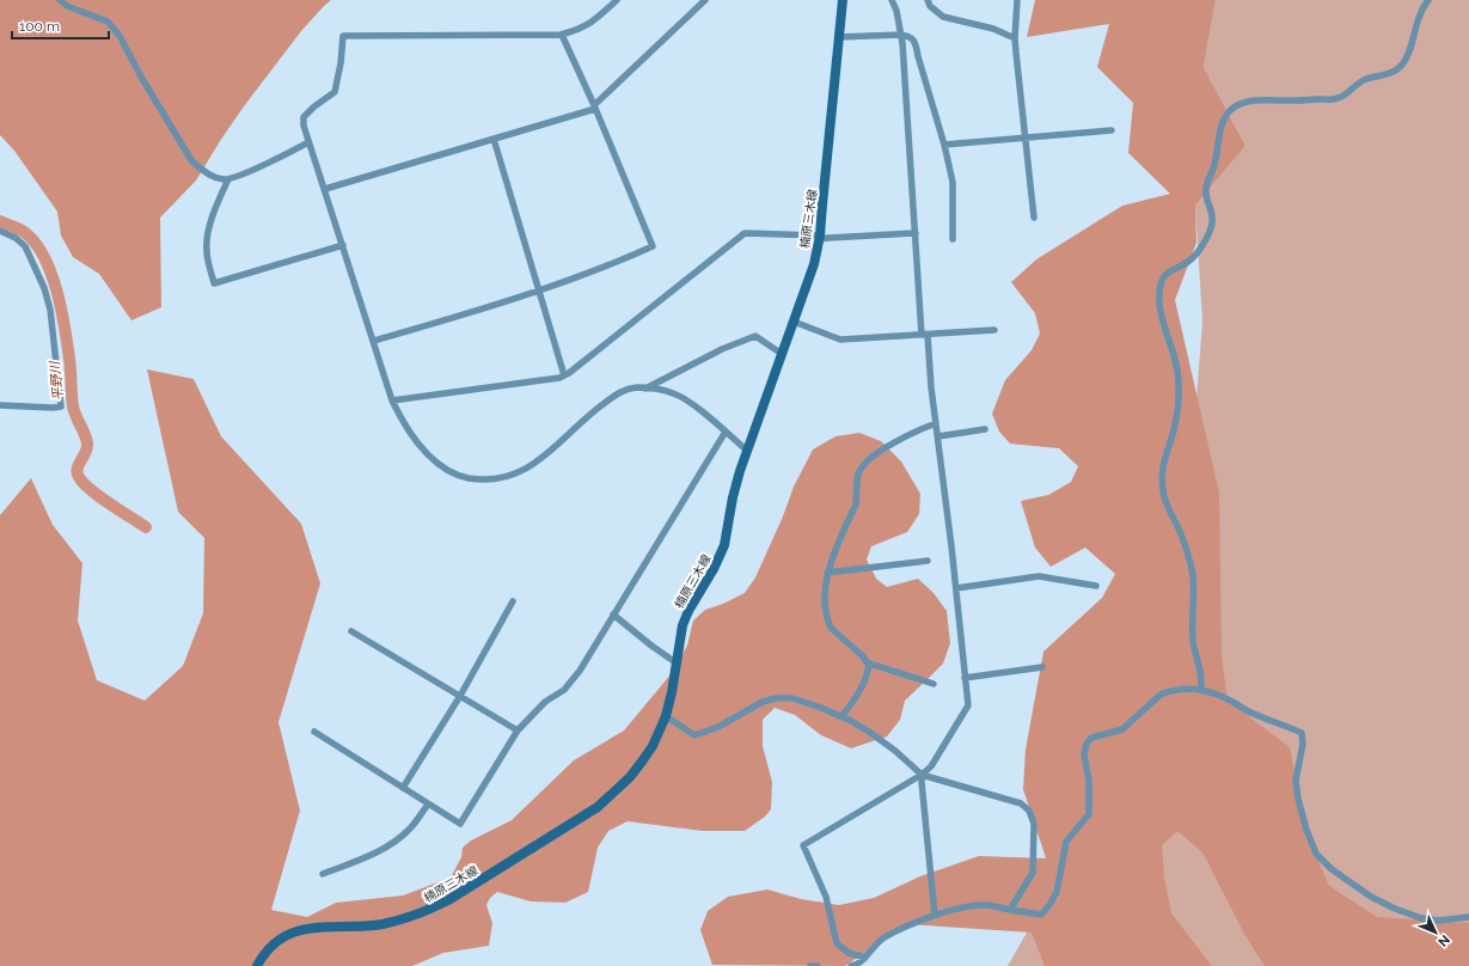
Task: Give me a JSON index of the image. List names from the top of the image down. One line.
{"streets":{"main road":["楠原三木線"]},"water":["平野川"],"scale_bar":"100 m","north":"bottom right"}
